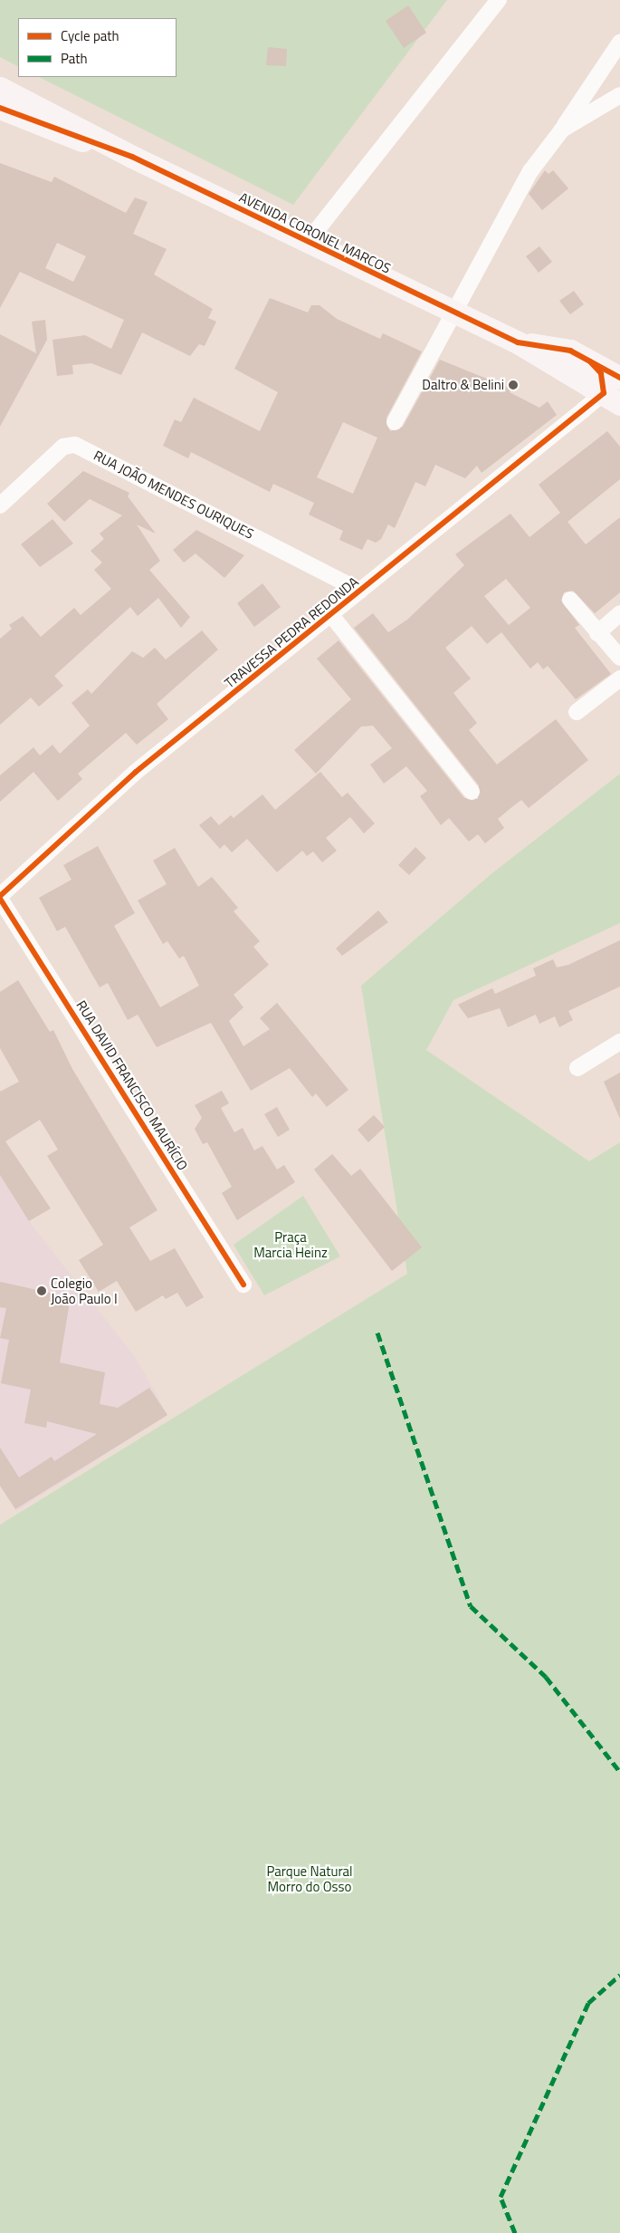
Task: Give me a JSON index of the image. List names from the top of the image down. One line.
{"streets":{"main road":["AVENIDA CORONEL MARCOS"],"street":["RUA JOÃO MENDES OURIQUES","TRAVESSA PEDRA REDONDA","RUA DAVID FRANCISCO MAURÍCIO"]},"crossings":[["AVENIDA CORONEL MARCOS","TRAVESSA PEDRA REDONDA"],["RUA JOÃO MENDES OURIQUES","TRAVESSA PEDRA REDONDA"],["TRAVESSA PEDRA REDONDA","RUA DAVID FRANCISCO MAURÍCIO"]],"parks":["Praça Marcia Heinz","Parque Natural Morro do Osso"],"places":["Daltro & Belini","Colegio João Paulo I"],"legend":["Cycle path","Path"]}
